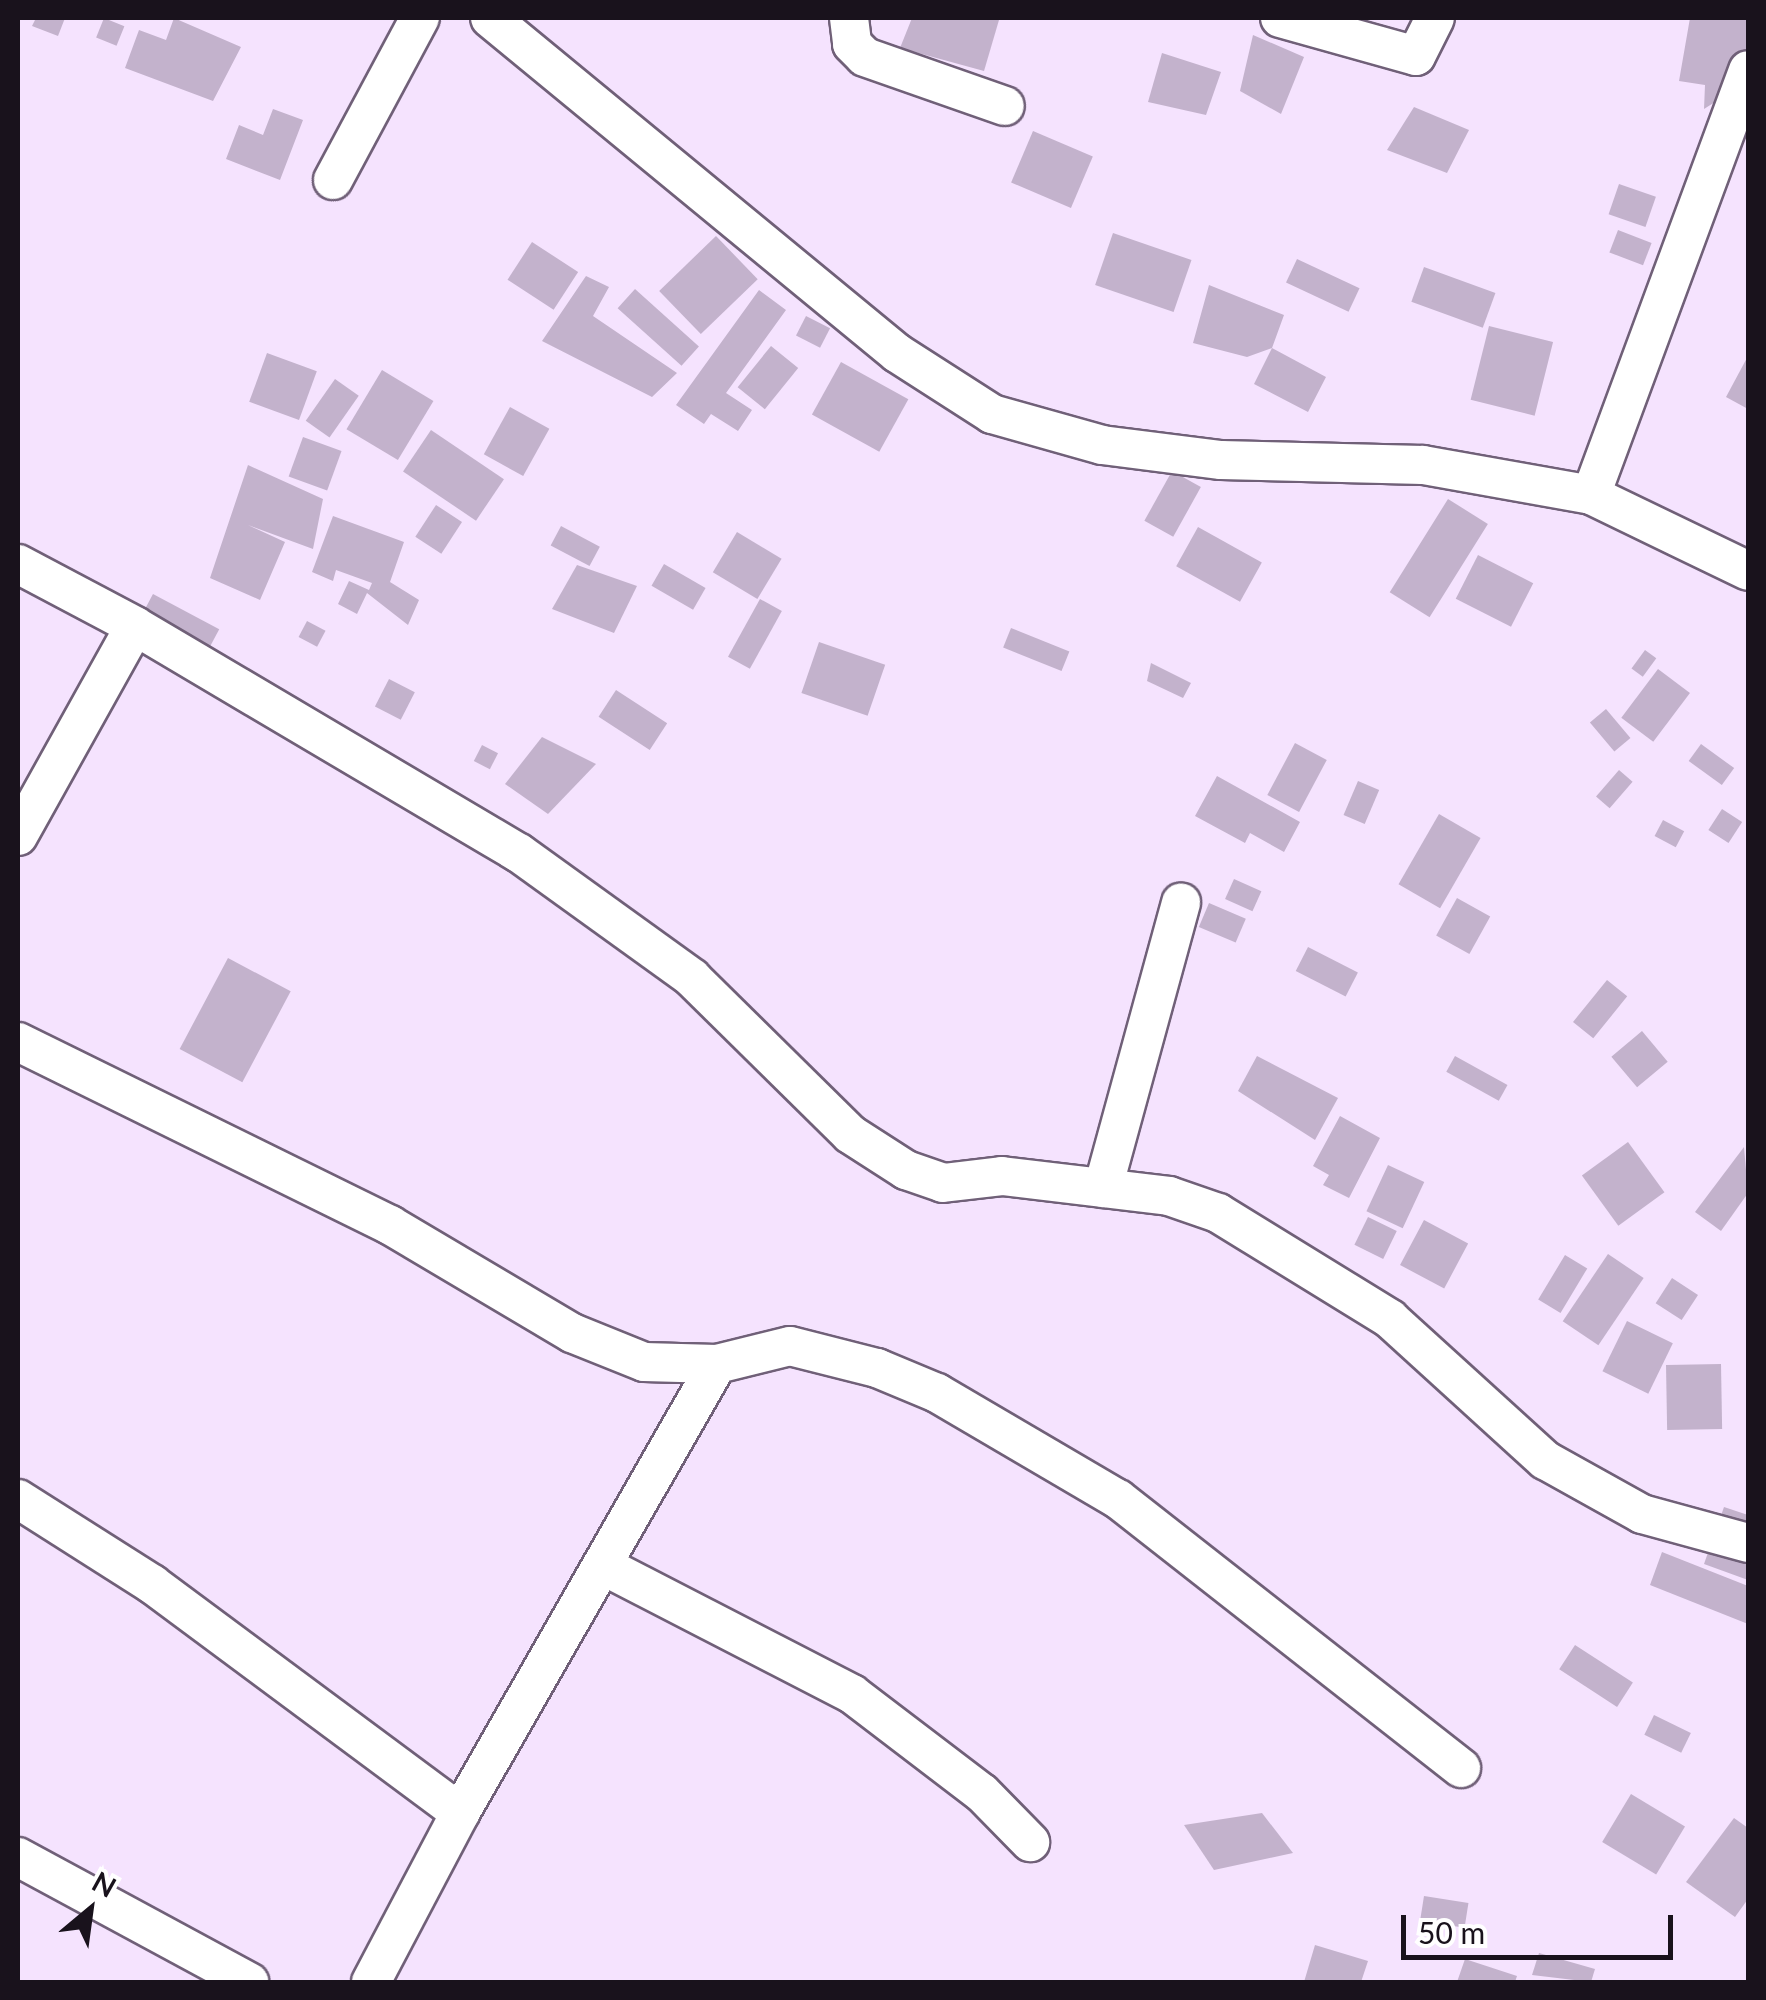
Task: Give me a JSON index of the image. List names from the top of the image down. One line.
{"scale_bar":"50 m","north":"top right"}
